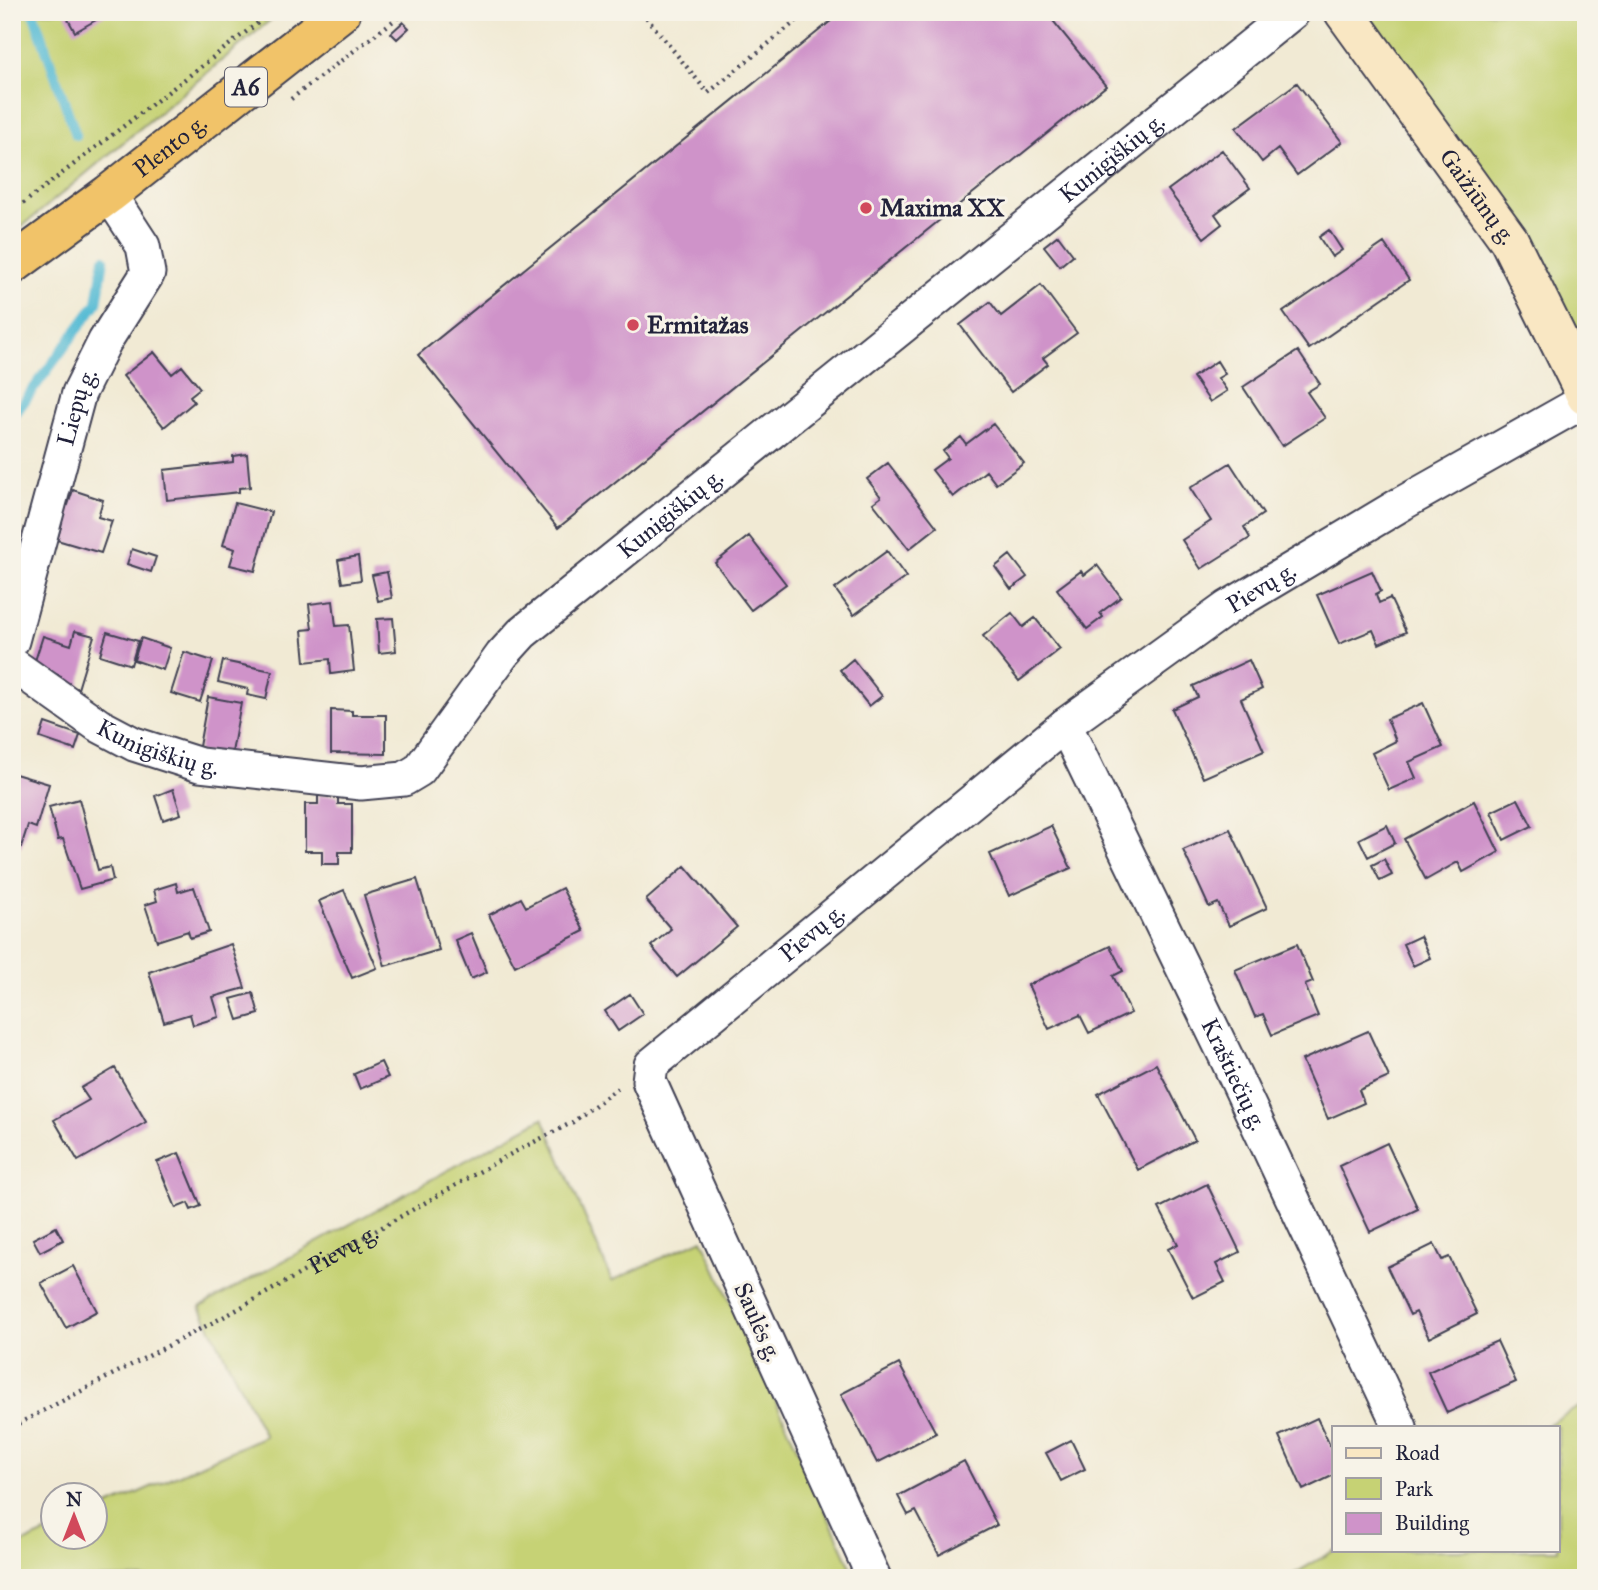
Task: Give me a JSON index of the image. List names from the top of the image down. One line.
{"streets":{"highway":["A6","Plento g."],"main road":["Gaižiūnų g."],"street":["Kunigiškių g.","Liepų g.","Pievų g.","Kraštiečių g.","Saulės g."]},"crossings":[["Plento g.","Liepų g."],["Gaižiūnų g.","Pievų g."],["Pievų g.","Kraštiečių g."],["Pievų g.","Saulės g."]],"places":["Maxima XX","Ermitažas"],"legend":["Road","Park","Building"],"north":"top"}
